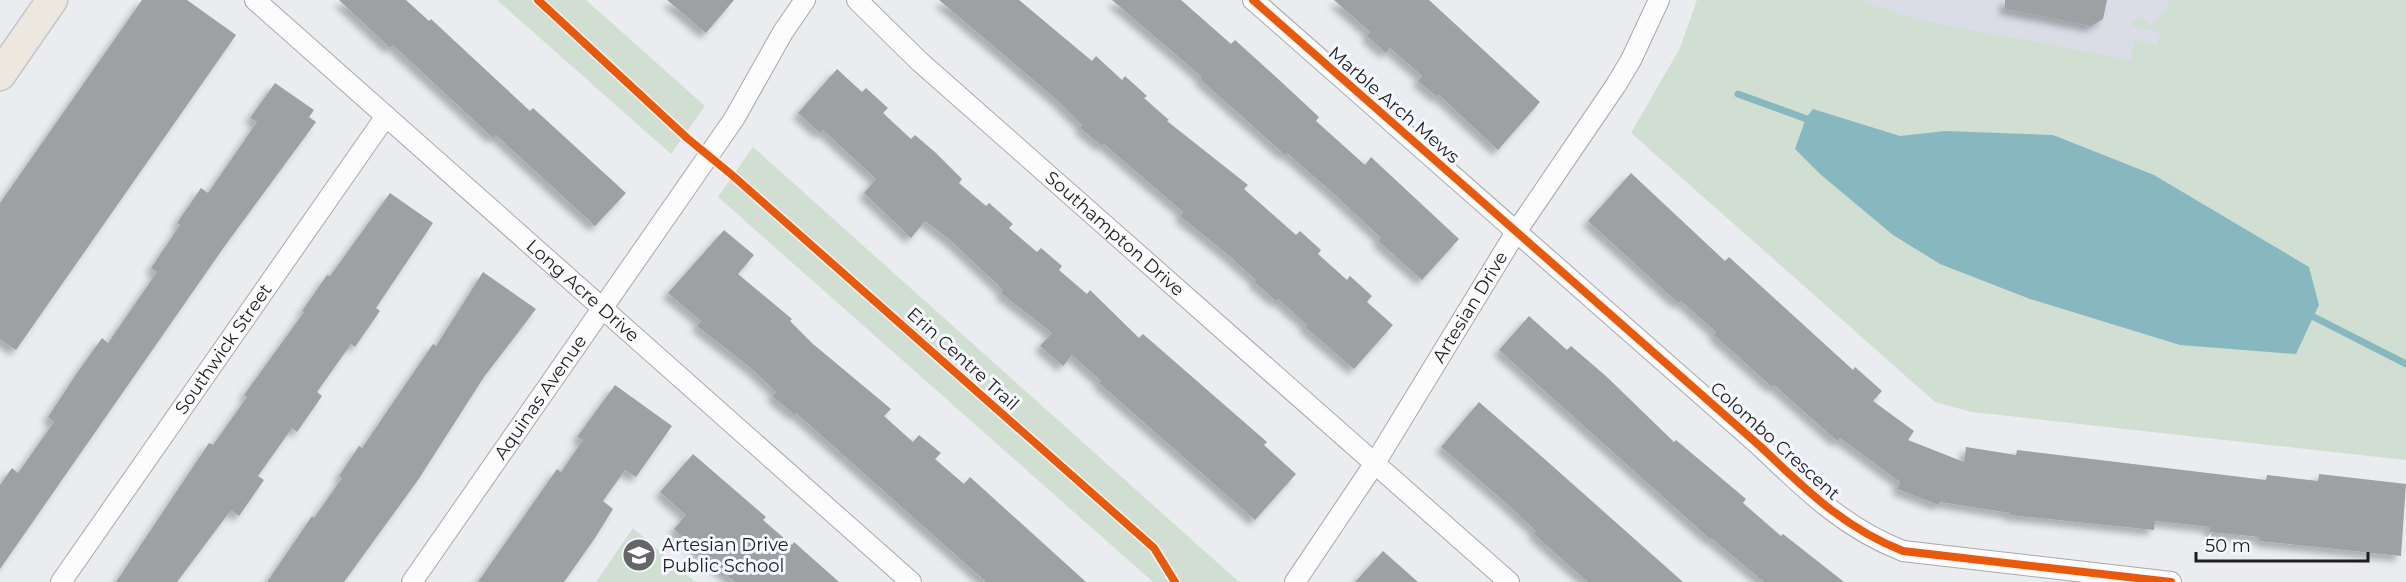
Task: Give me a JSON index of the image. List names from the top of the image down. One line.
{"streets":{"street":["Marble Arch Mews","Southampton Drive","Long Acre Drive","Artesian Drive","Southwick Street","Aquinas Avenue","Colombo Crescent"],"cycle path":["Erin Centre Trail"]},"crossings":[["Marble Arch Mews","Artesian Drive"],["Marble Arch Mews","Colombo Crescent"],["Southampton Drive","Artesian Drive"],["Long Acre Drive","Southwick Street"],["Long Acre Drive","Aquinas Avenue"],["Artesian Drive","Colombo Crescent"]],"places":{"school or university":["Artesian Drive Public School"]},"scale_bar":"50 m"}
